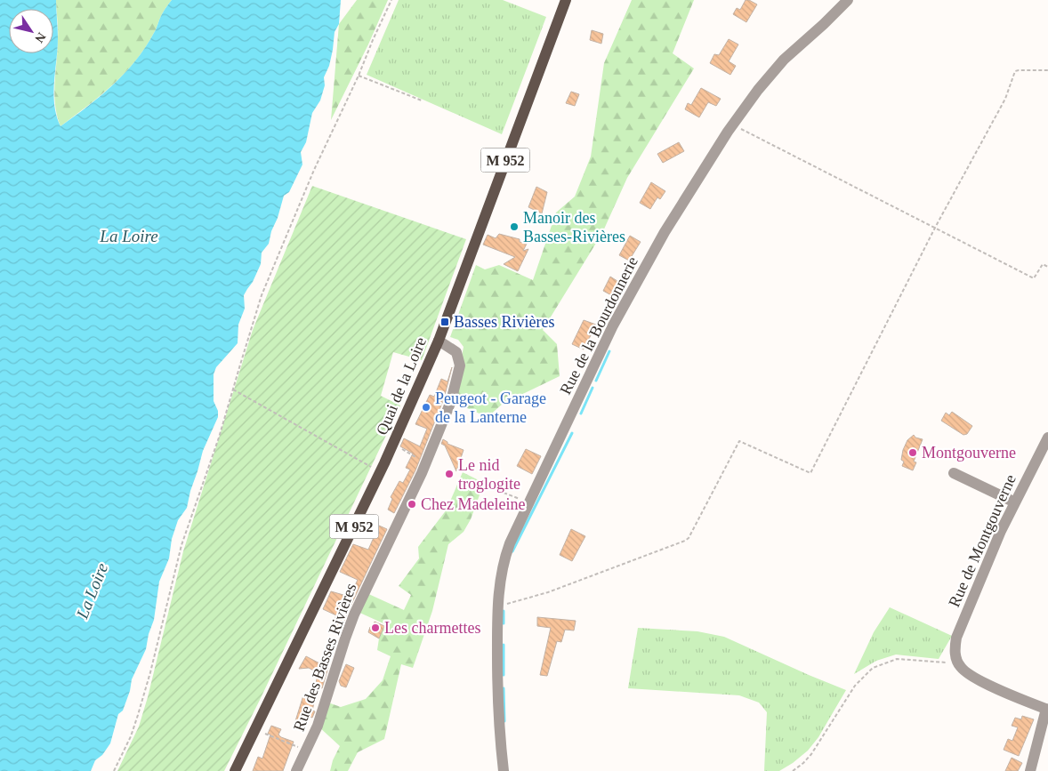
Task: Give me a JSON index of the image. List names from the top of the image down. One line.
{"streets":{"main road":["M 952","Quai de la Loire"],"street":["Rue de la Bourdonnerie","Rue de Montgouverne","Rue des Basses Rivières"]},"crossings":[["Quai de la Loire","Rue des Basses Rivières"]],"water":["La Loire"],"places":{"other":["Manoir des Basses-Rivières","Peugeot - Garage de la Lanterne","Montgouverne","Le nid troglogite","Chez Madeleine","Les charmettes"],"transit":["Basses Rivières"]},"north":"bottom right"}
